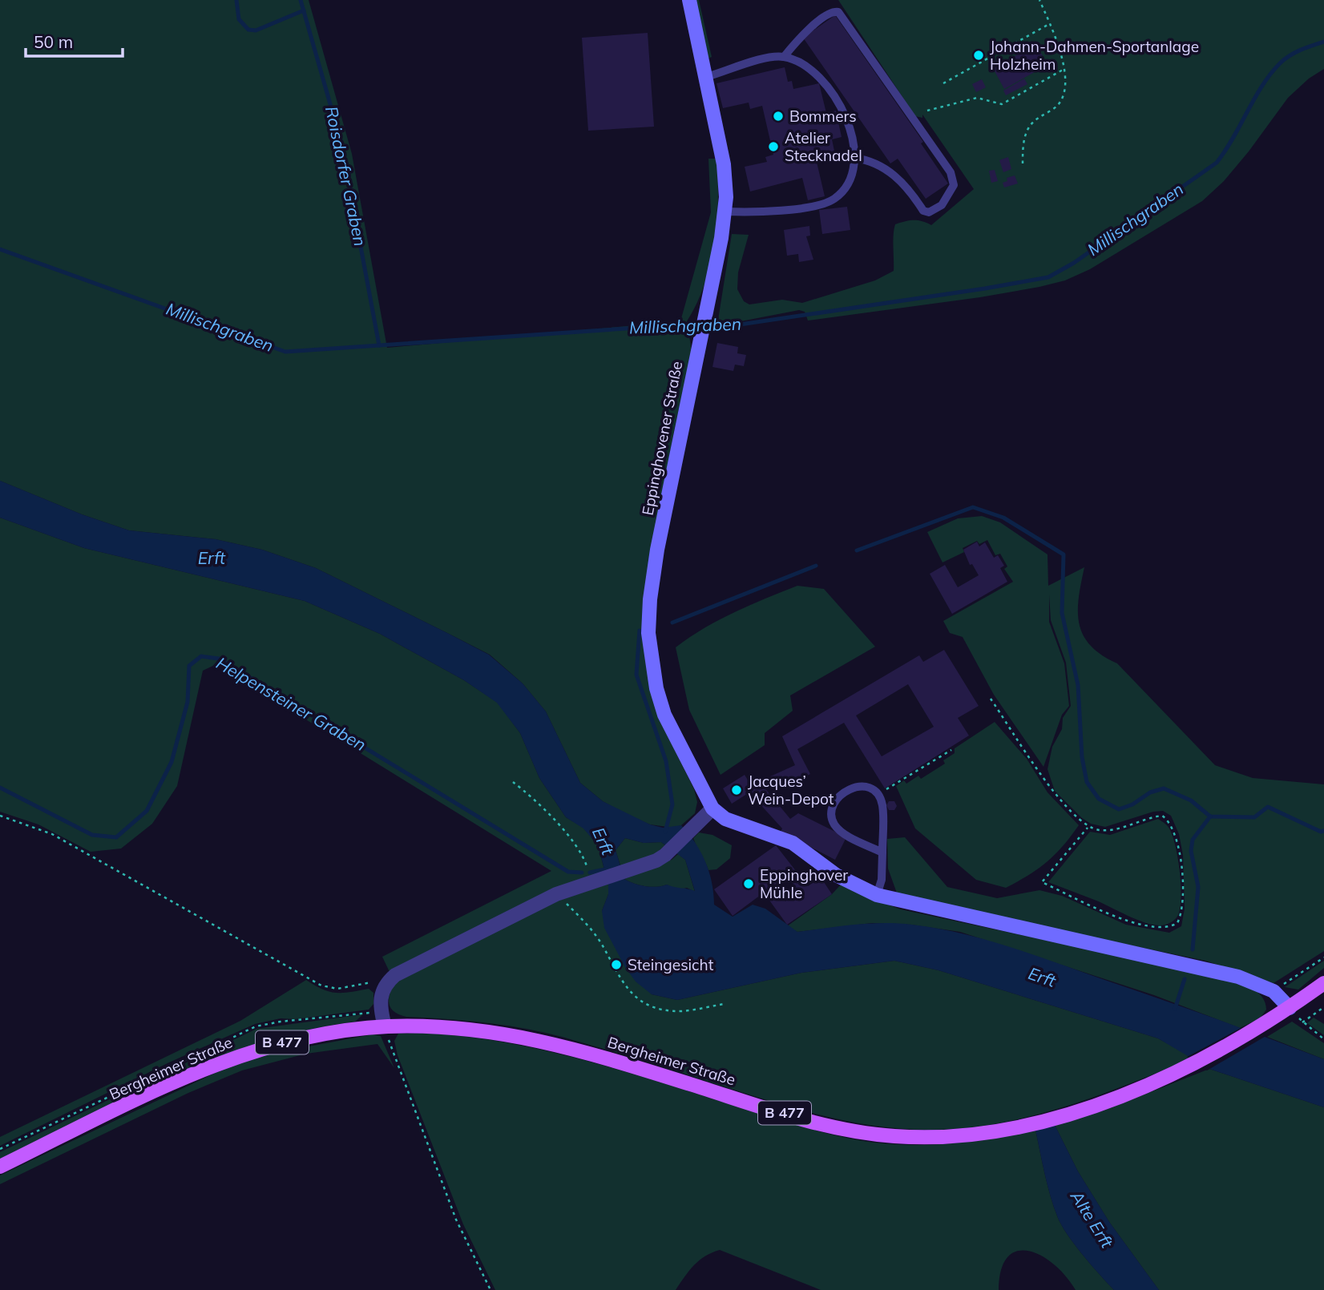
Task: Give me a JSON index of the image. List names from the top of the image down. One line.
{"streets":{"main road":["Eppinghovener Straße","B 477","Bergheimer Straße"]},"water":["Roisdorfer Graben","Millischgraben","Erft","Helpensteiner Graben","Alte Erft"],"places":["Johann-Dahmen-Sportanlage Holzheim","Bommers","Atelier Stecknadel","Jacques’ Wein-Depot","Eppinghover Mühle","Steingesicht"],"scale_bar":"50 m"}
